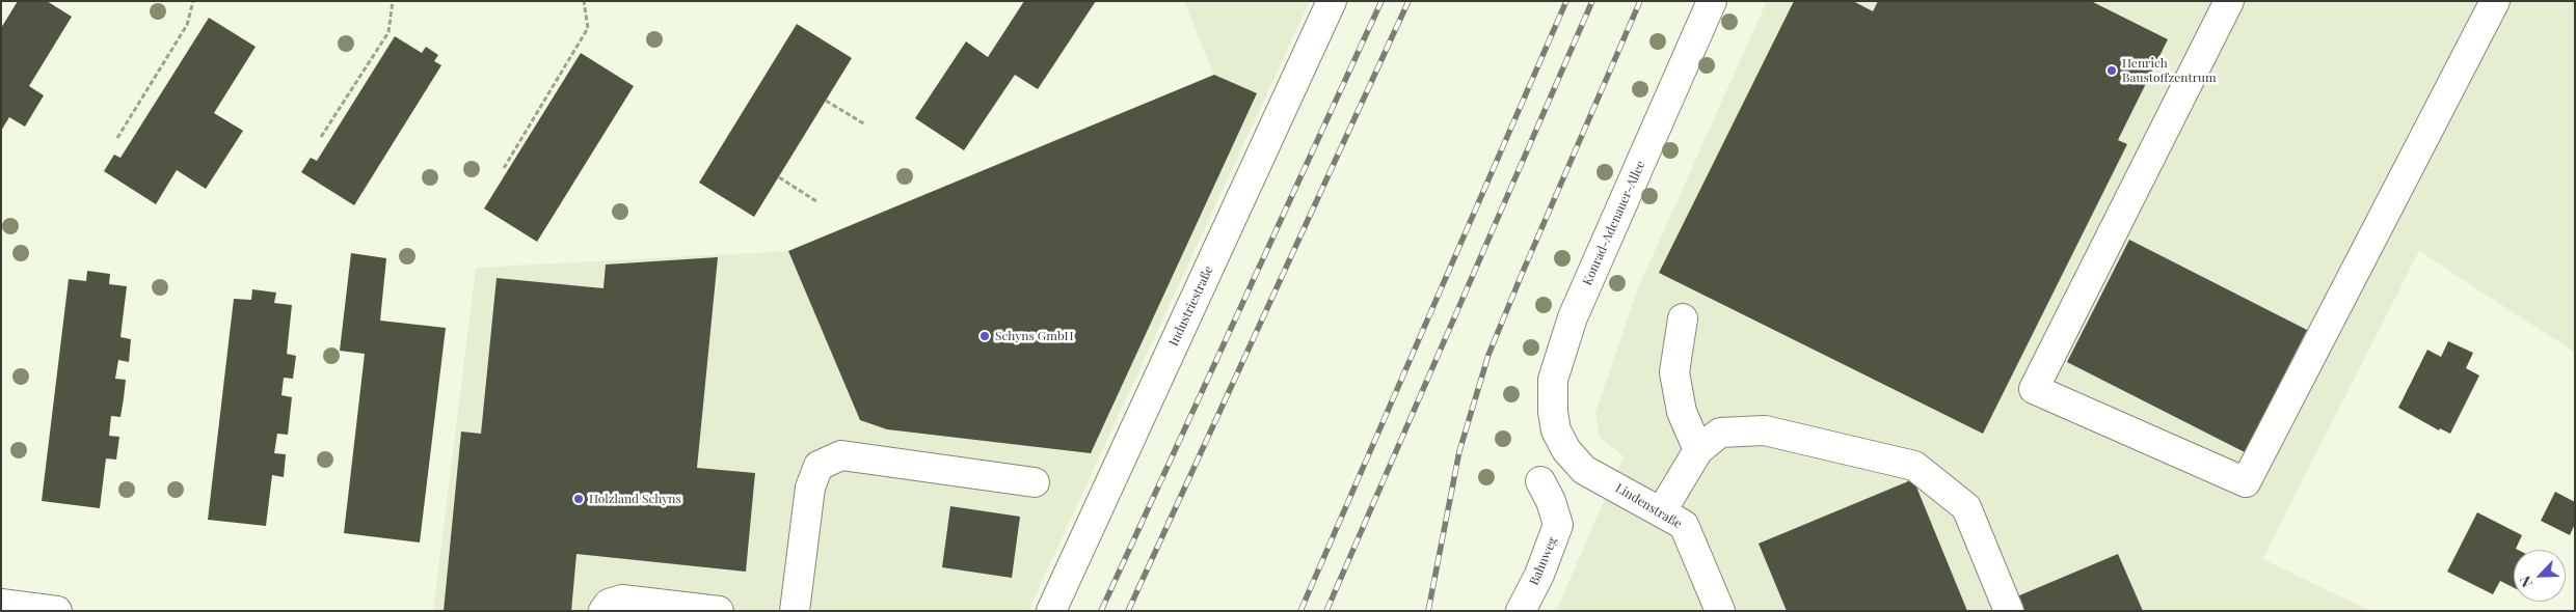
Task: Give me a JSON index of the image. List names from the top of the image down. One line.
{"streets":{"street":["Konrad-Adenauer-Allee","Industriestraße","Lindenstraße","Bahnweg"]},"crossings":[["Konrad-Adenauer-Allee","Lindenstraße"]],"places":["Henrich Baustoffzentrum","Schyns GmbH","Holzland Schyns"],"north":"bottom left"}
